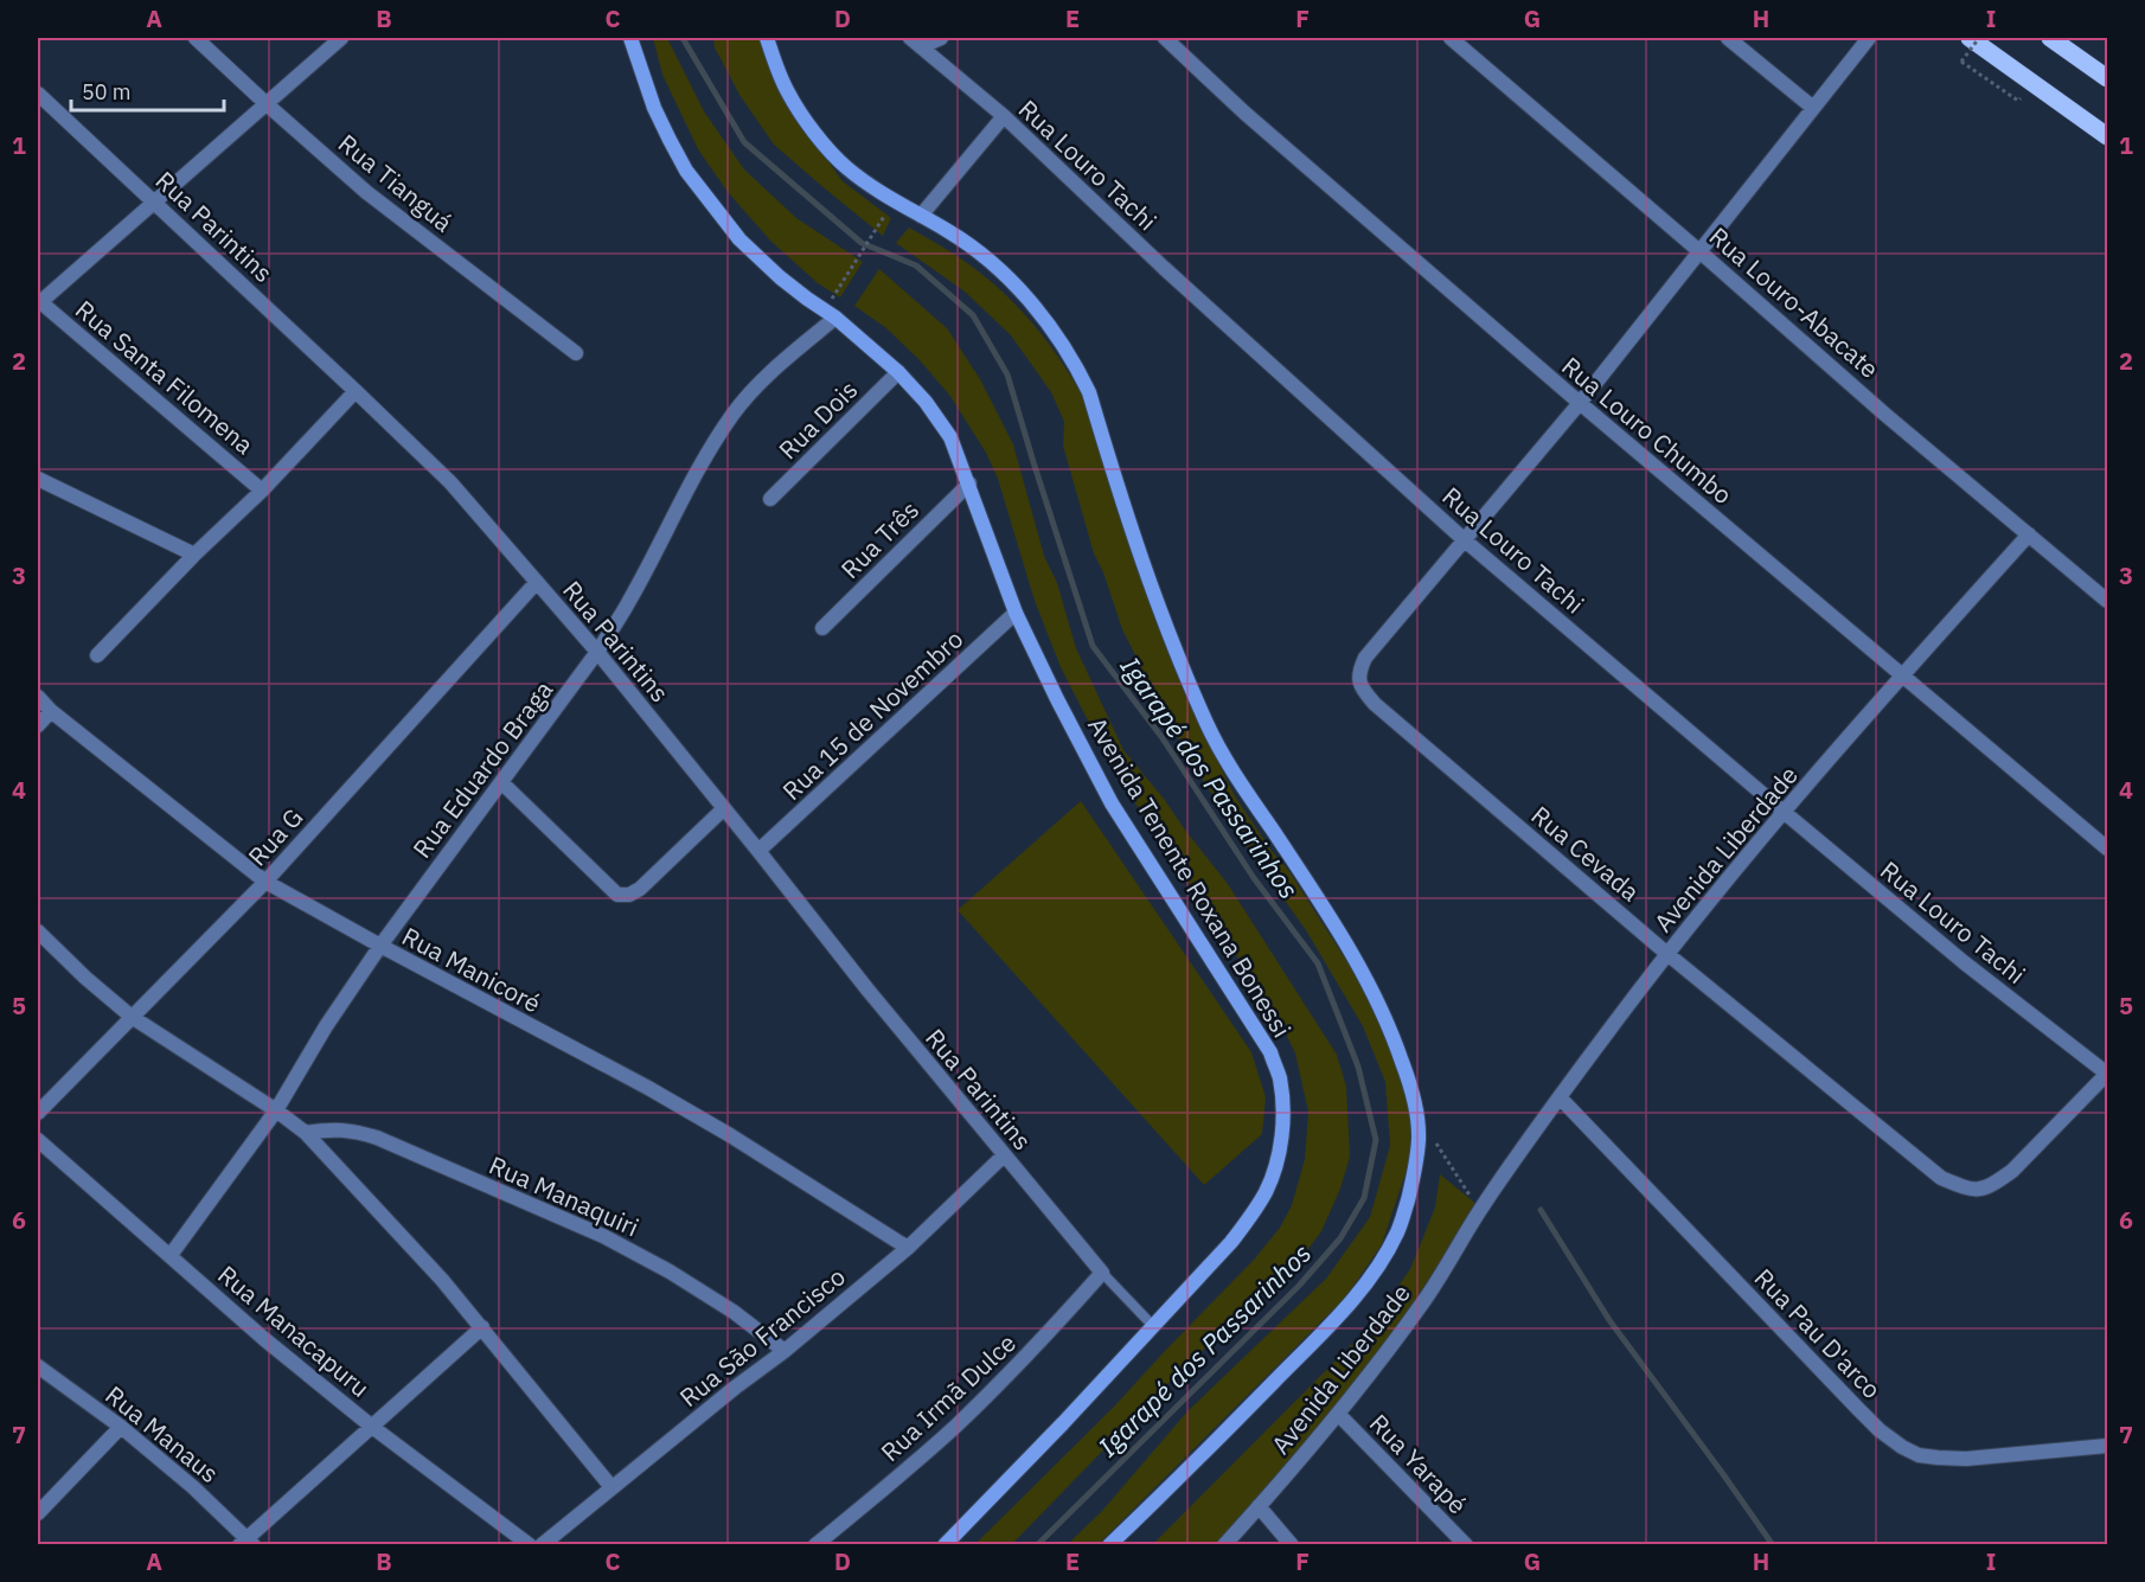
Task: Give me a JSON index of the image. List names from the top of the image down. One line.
{"streets":{"street":["Rua Louro Tachi","Rua Tianguá","Rua Parintins","Rua Louro-Abacate","Rua Santa Filomena","Rua Dois","Rua Louro Chumbo","Rua Três","Rua 15 de Novembro","Rua Eduardo Braga","Rua G","Avenida Liberdade","Rua Cevada","Avenida Tenente Roxana Bonessi","Rua Manicoré","Rua Manaquiri","Rua Manacapuru","Rua Pau D'arco","Rua São Francisco","Rua Irmã Dulce","Rua Manaus","Rua Yarapé"]},"crossings":[["Rua Louro Tachi","Avenida Liberdade"],["Rua Louro Tachi","Rua Cevada"],["Rua Parintins","Rua Santa Filomena"],["Rua Parintins","Rua 15 de Novembro"],["Rua Parintins","Rua Eduardo Braga"],["Rua Parintins","Rua G"],["Rua Parintins","Rua São Francisco"],["Rua Parintins","Rua Irmã Dulce"],["Rua Louro-Abacate","Avenida Liberdade"],["Rua Dois","Avenida Tenente Roxana Bonessi"],["Rua Louro Chumbo","Avenida Liberdade"],["Rua Três","Avenida Tenente Roxana Bonessi"],["Rua 15 de Novembro","Avenida Tenente Roxana Bonessi"],["Rua Eduardo Braga","Avenida Tenente Roxana Bonessi"],["Rua Eduardo Braga","Rua Manicoré"],["Rua Eduardo Braga","Rua Manacapuru"],["Rua G","Rua Manicoré"],["Avenida Liberdade","Rua Cevada"],["Avenida Liberdade","Rua Pau D'arco"],["Avenida Liberdade","Rua Yarapé"],["Rua Manicoré","Rua São Francisco"],["Rua Manaquiri","Rua São Francisco"]],"water":["Igarapé dos Passarinhos"],"scale_bar":"50 m","grid":{"columns":["A","B","C","D","E","F","G","H","I"],"rows":["1","2","3","4","5","6","7"]}}
